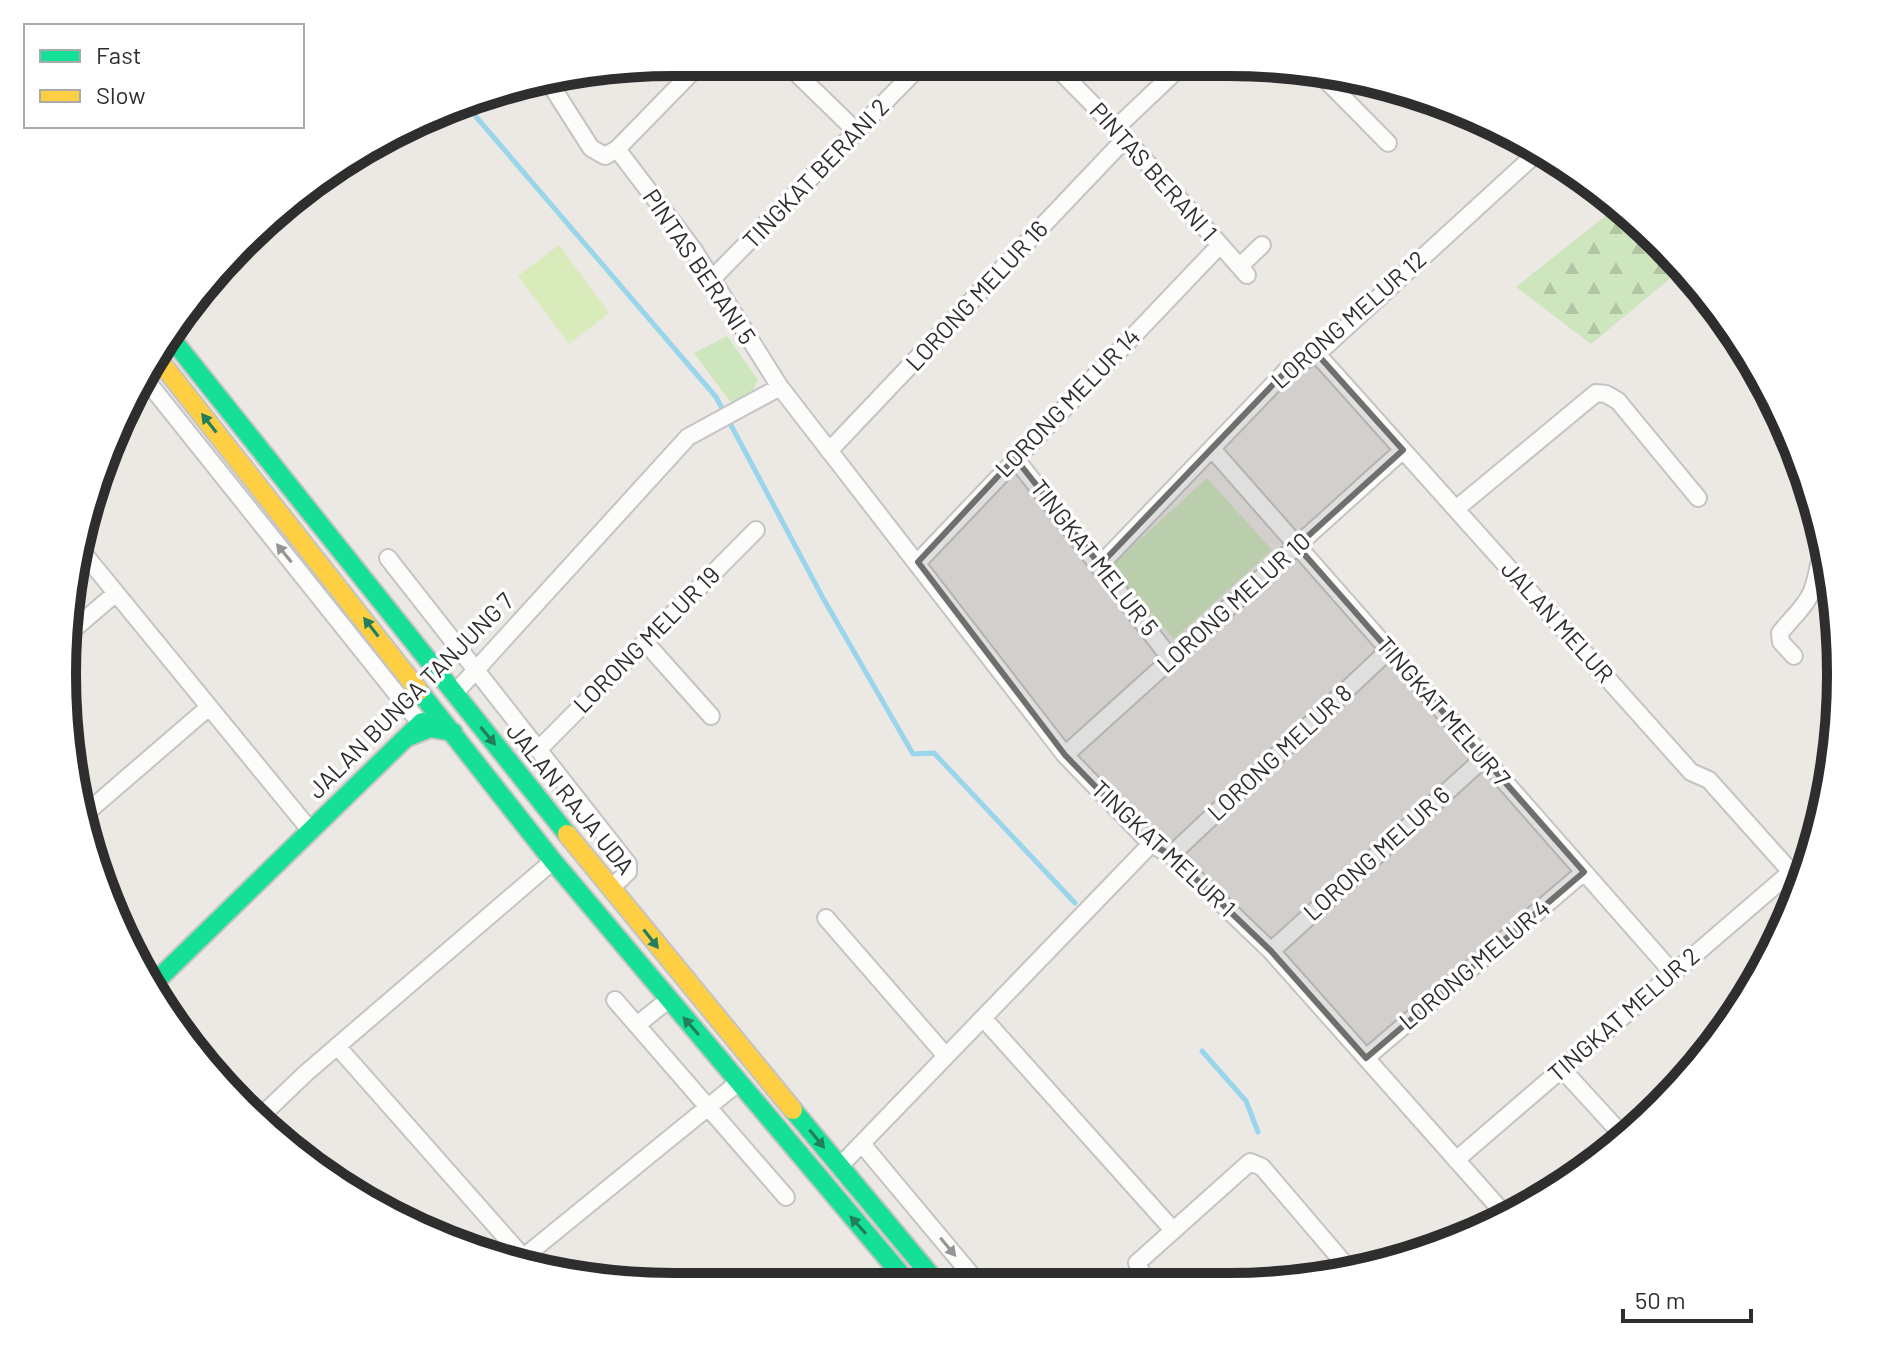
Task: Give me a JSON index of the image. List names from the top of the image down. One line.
{"streets":{"main road":["JALAN BUNGA TANJUNG 7","JALAN RAJA UDA"],"street":["PINTAS BERANI 1","TINGKAT BERANI 2","PINTAS BERANI 5","LORONG MELUR 16","LORONG MELUR 12","LORONG MELUR 14","TINGKAT MELUR 5","LORONG MELUR 10","JALAN MELUR","LORONG MELUR 19","TINGKAT MELUR 7","LORONG MELUR 8","TINGKAT MELUR 1","LORONG MELUR 6","LORONG MELUR 4","TINGKAT MELUR 2"]},"crossings":[["PINTAS BERANI 1","LORONG MELUR 16"],["PINTAS BERANI 1","LORONG MELUR 14"],["TINGKAT BERANI 2","PINTAS BERANI 5"],["PINTAS BERANI 5","JALAN BUNGA TANJUNG 7"],["PINTAS BERANI 5","TINGKAT MELUR 1"],["LORONG MELUR 16","TINGKAT MELUR 1"],["LORONG MELUR 12","TINGKAT MELUR 5"],["LORONG MELUR 12","JALAN MELUR"],["LORONG MELUR 12","TINGKAT MELUR 7"],["LORONG MELUR 14","TINGKAT MELUR 5"],["LORONG MELUR 14","TINGKAT MELUR 1"],["TINGKAT MELUR 5","LORONG MELUR 10"],["LORONG MELUR 10","JALAN MELUR"],["LORONG MELUR 10","TINGKAT MELUR 7"],["LORONG MELUR 10","TINGKAT MELUR 1"],["LORONG MELUR 19","JALAN RAJA UDA"],["JALAN BUNGA TANJUNG 7","JALAN RAJA UDA"],["JALAN BUNGA TANJUNG 7","TINGKAT MELUR 1"],["TINGKAT MELUR 7","LORONG MELUR 8"],["TINGKAT MELUR 7","LORONG MELUR 6"],["TINGKAT MELUR 7","LORONG MELUR 4"],["TINGKAT MELUR 7","TINGKAT MELUR 2"],["LORONG MELUR 8","TINGKAT MELUR 1"],["TINGKAT MELUR 1","LORONG MELUR 6"],["TINGKAT MELUR 1","LORONG MELUR 4"],["TINGKAT MELUR 1","TINGKAT MELUR 2"]],"legend":["Fast","Slow"],"scale_bar":"50 m"}
